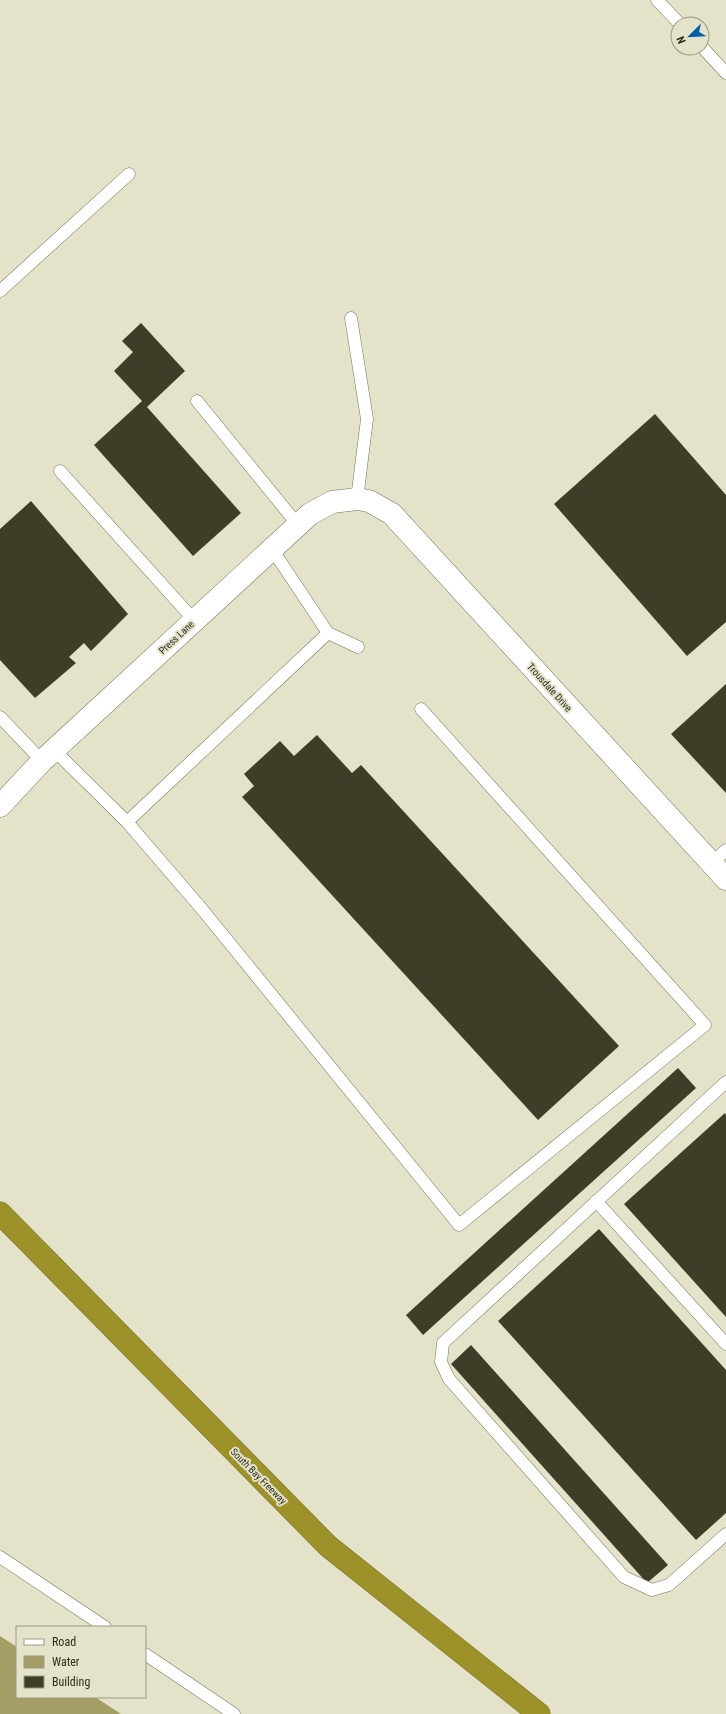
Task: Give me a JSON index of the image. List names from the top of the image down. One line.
{"streets":{"highway":["South Bay Freeway"],"street":["Press Lane","Trousdale Drive"]},"crossings":[["Press Lane","Trousdale Drive"]],"legend":["Road","Water","Building"],"north":"bottom left"}
